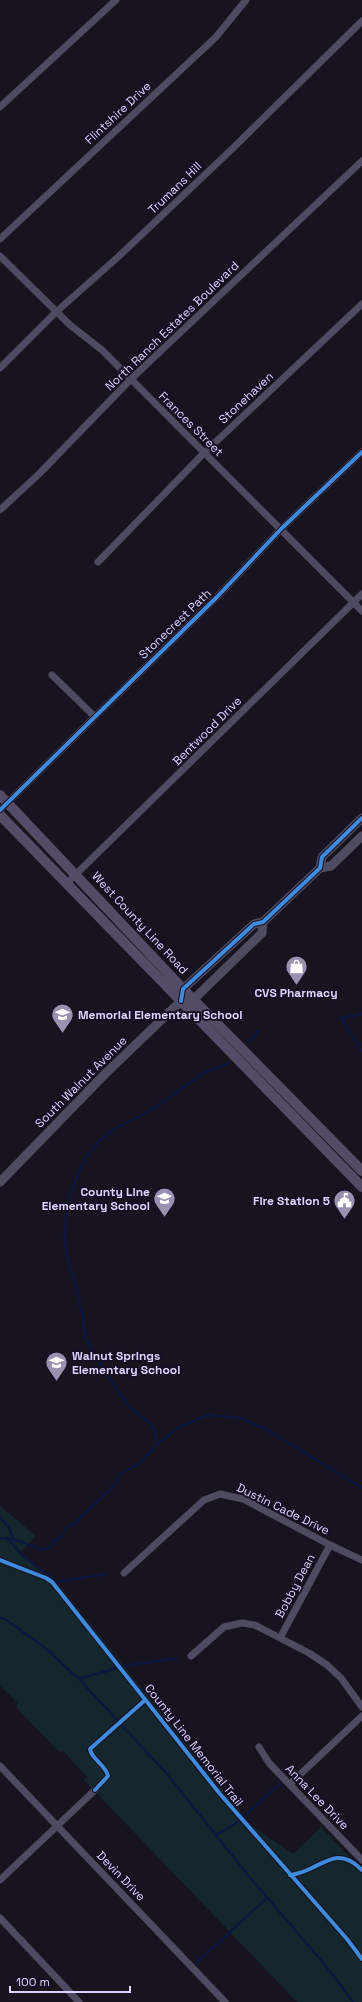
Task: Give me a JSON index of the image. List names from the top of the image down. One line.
{"streets":{"main road":["West County Line Road"],"street":["Flintshire Drive","Trumans Hill","North Ranch Estates Boulevard","Stonehaven","Frances Street","Stonecrest Path","Bentwood Drive","South Walnut Avenue","Dustin Cade Drive","Bobby Dean","Anna Lee Drive","Devin Drive"],"cycle path":["County Line Memorial Trail"]},"crossings":[["Trumans Hill","Frances Street"],["North Ranch Estates Boulevard","Frances Street"],["Stonehaven","Frances Street"],["Frances Street","Stonecrest Path"],["Frances Street","Bentwood Drive"],["Stonecrest Path","West County Line Road"],["Bentwood Drive","West County Line Road"],["West County Line Road","South Walnut Avenue"],["Dustin Cade Drive","Bobby Dean"]],"places":{"shop":["CVS Pharmacy"],"school or university":["Memorial Elementary School","County Line Elementary School","Walnut Springs Elementary School"],"public building":["Fire Station 5"]},"scale_bar":"100 m"}
